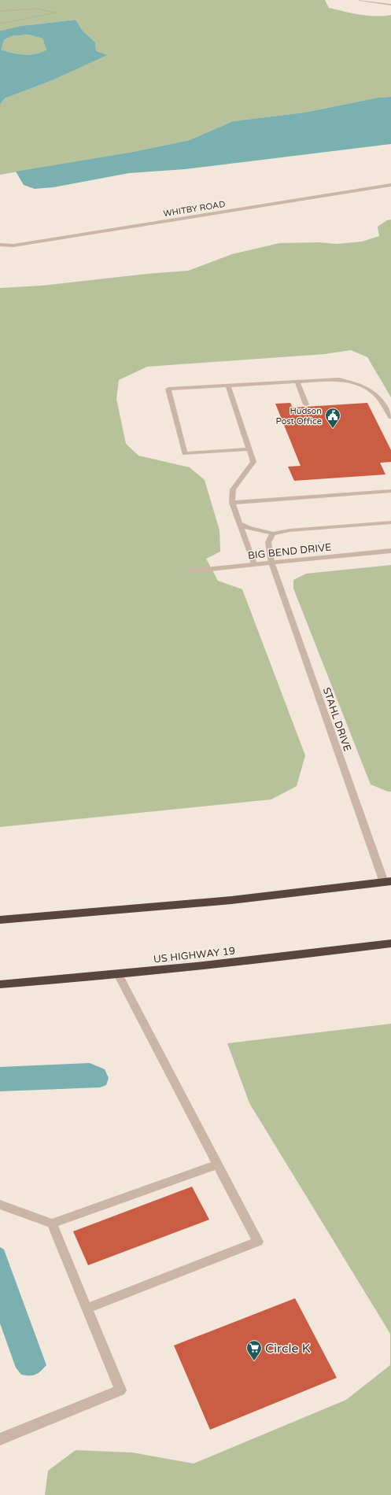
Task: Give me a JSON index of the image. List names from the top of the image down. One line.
{"streets":{"highway":["US HIGHWAY 19"],"street":["WHITBY ROAD","BIG BEND DRIVE","STAHL DRIVE"]},"crossings":[["BIG BEND DRIVE","STAHL DRIVE"]],"places":{"public building":["Hudson Post Office"],"supermarket":["Circle K"]}}
